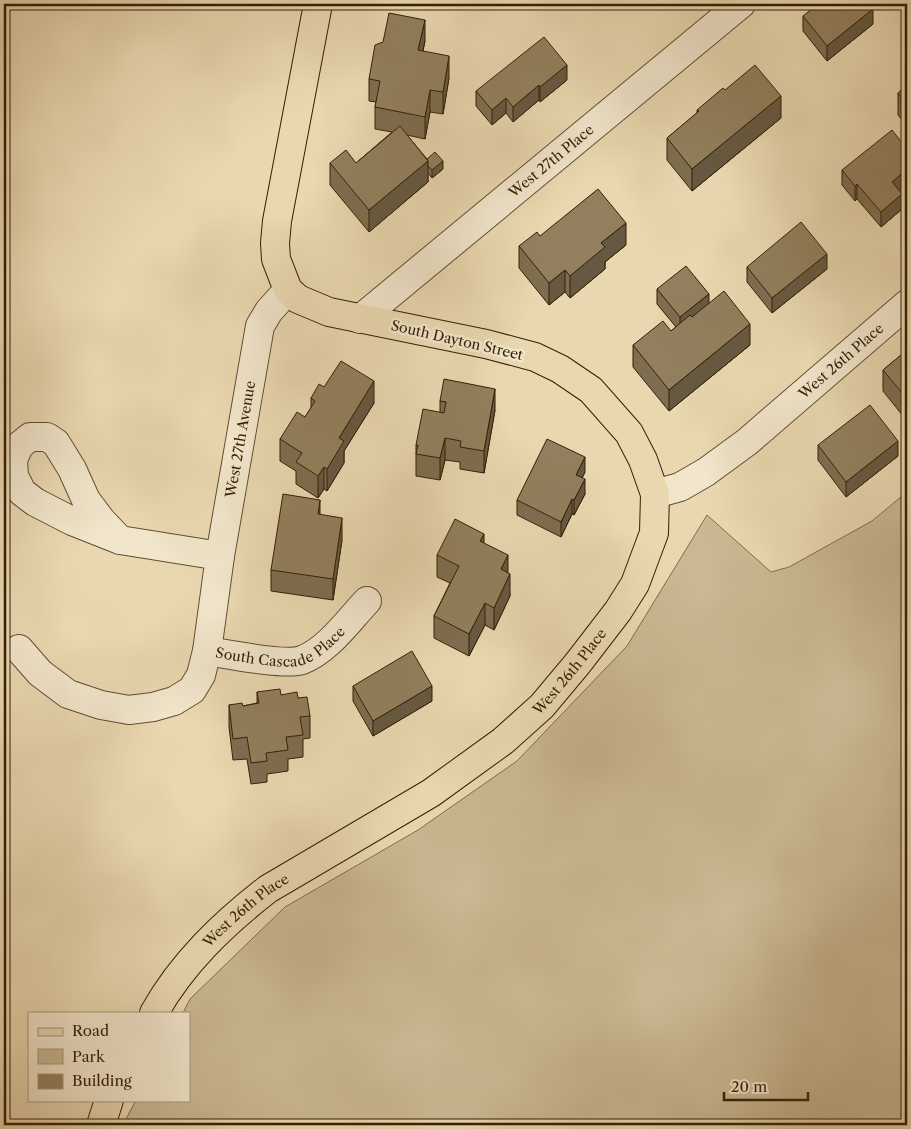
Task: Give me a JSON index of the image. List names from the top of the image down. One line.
{"streets":{"main road":["South Dayton Street","West 26th Place"],"street":["West 27th Place","West 27th Avenue","South Cascade Place"]},"crossings":[["West 27th Place","South Dayton Street"],["South Dayton Street","West 26th Place"],["South Dayton Street","West 27th Avenue"],["West 27th Avenue","South Cascade Place"]],"legend":["Road","Park","Building"],"scale_bar":"20 m"}
